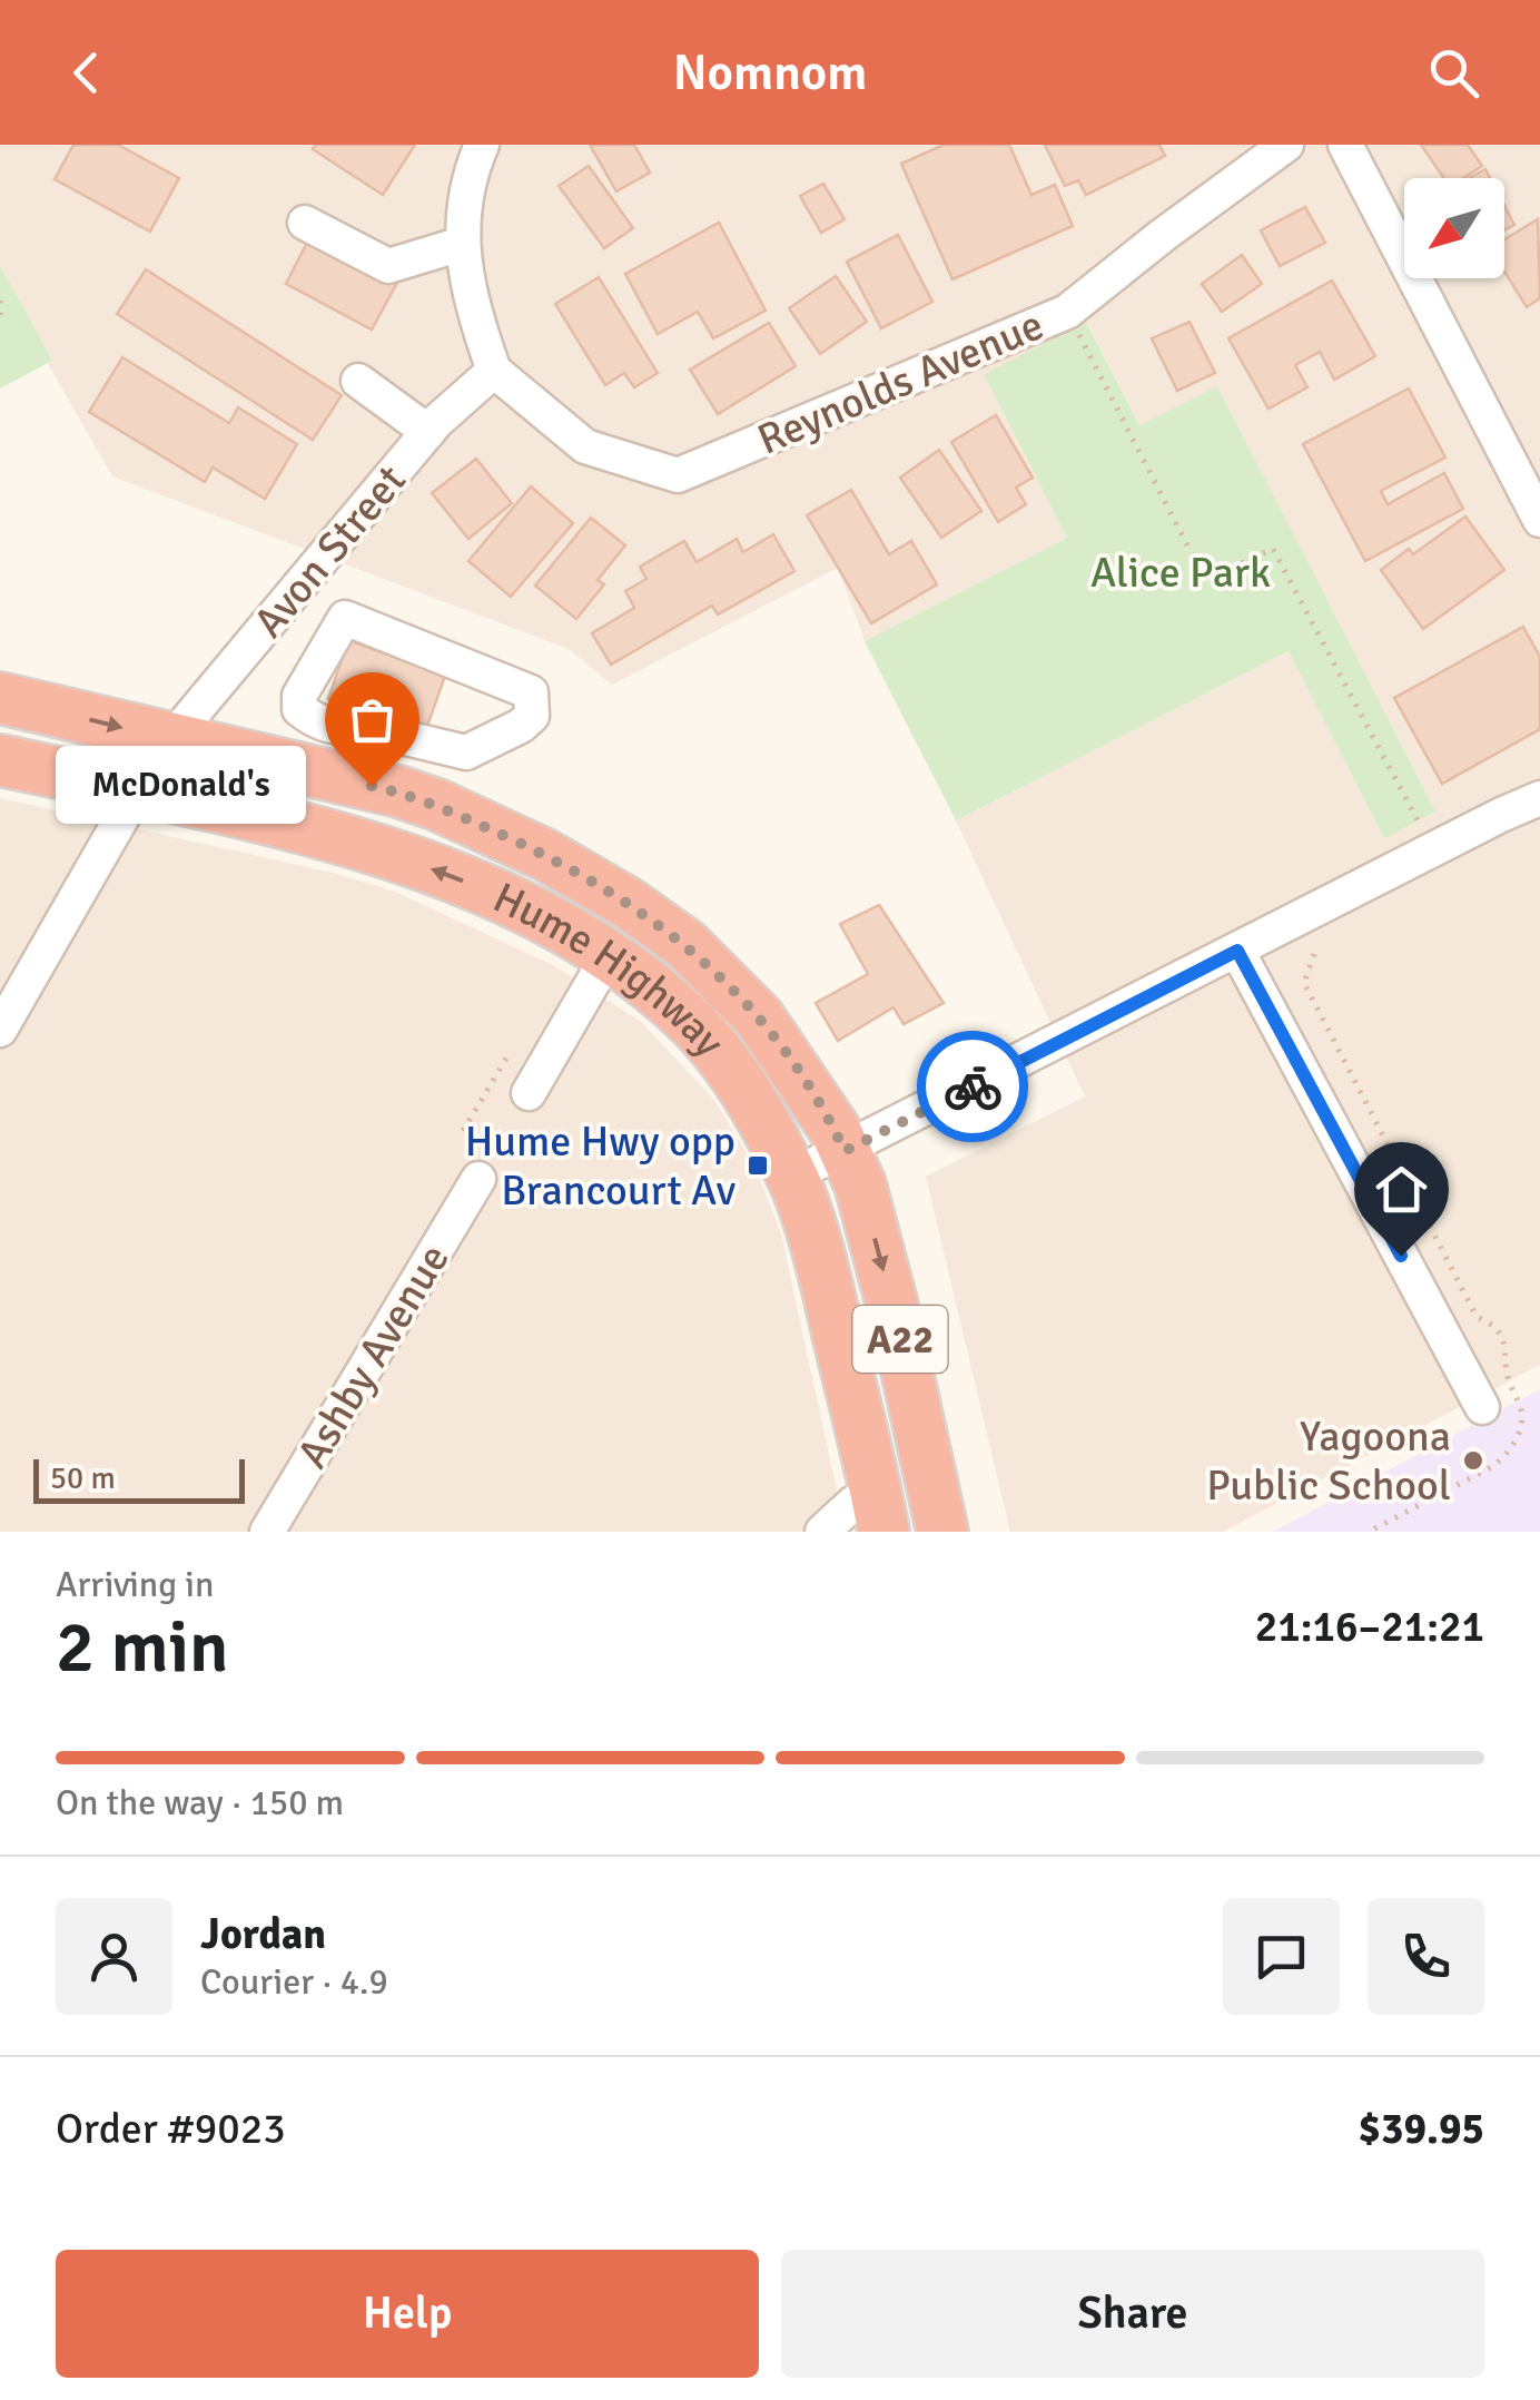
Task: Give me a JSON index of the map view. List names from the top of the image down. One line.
{"streets":{"highway":["Hume Highway","A22"],"street":["Reynolds Avenue","Avon Street","Ashby Avenue"]},"crossings":[["Reynolds Avenue","Avon Street"],["Avon Street","Hume Highway"]],"parks":["Alice Park"],"places":{"other":["McDonald's","Yagoona Public School"],"transit":["Hume Hwy opp Brancourt Av"]},"scale_bar":"50 m","north":"bottom left","page":{"header":"Nomnom","bubble":"McDonald's","scale":"50 m","heading":["2 min","Arriving in","21:16–21:21"],"panel":["Jordan","Courier · 4.9","Order #9023","$39.95"],"bar":"On the way · 150 m","buttons":["Help","Share"]}}
